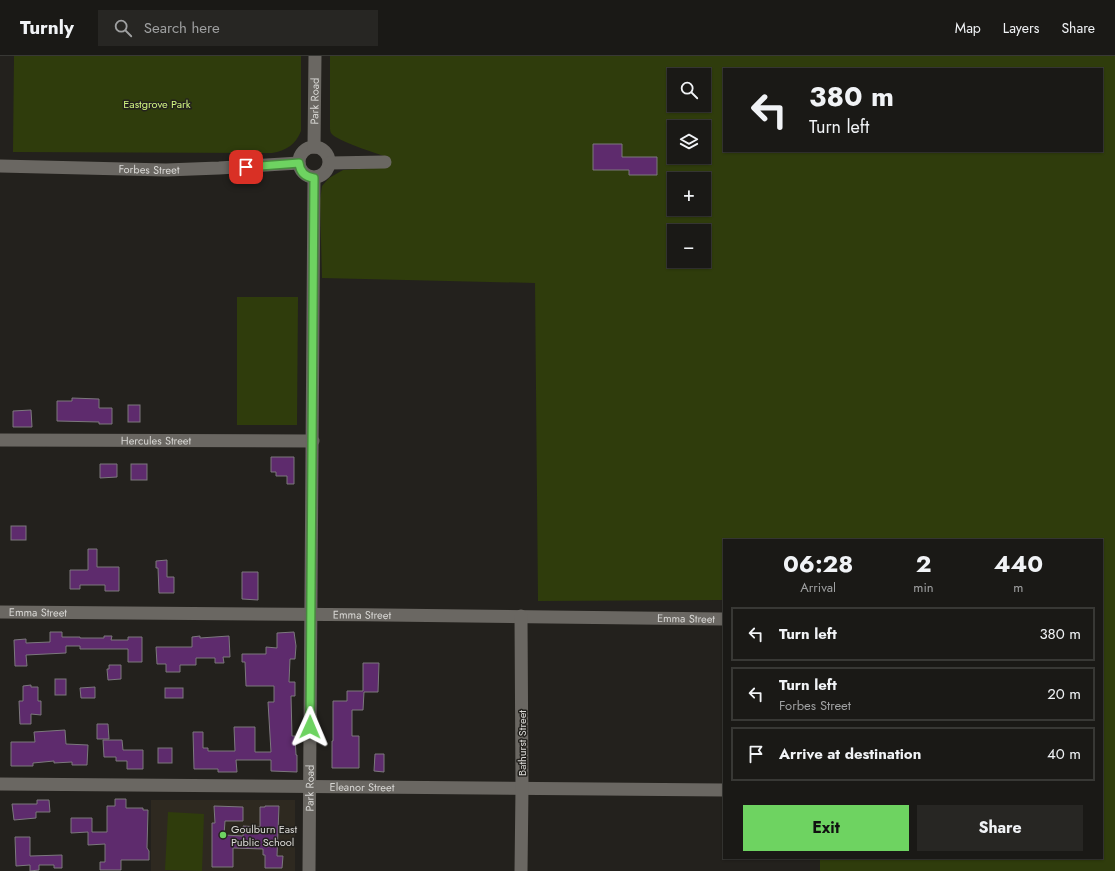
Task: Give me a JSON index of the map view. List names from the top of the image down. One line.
{"streets":{"street":["Park Road","Forbes Street","Hercules Street","Emma Street","Bathurst Street","Eleanor Street"]},"crossings":[["Park Road","Forbes Street"],["Park Road","Hercules Street"],["Park Road","Emma Street"],["Park Road","Eleanor Street"],["Emma Street","Bathurst Street"],["Bathurst Street","Eleanor Street"]],"parks":["Eastgrove Park"],"places":["Goulburn East Public School"],"page":{"header":"Turnly","search":"Search here","nav":["Map","Layers","Share"],"map_buttons":["+","−"],"turn":["380 m","Turn left"],"eta":["06:28","Arrival","2","min","440","m"],"list":[{"name":"Turn left","value":"380 m"},{"name":"Turn left","note":"Forbes Street","value":"20 m"},{"name":"Arrive at destination","value":"40 m"}],"buttons":["Exit","Share"]}}
